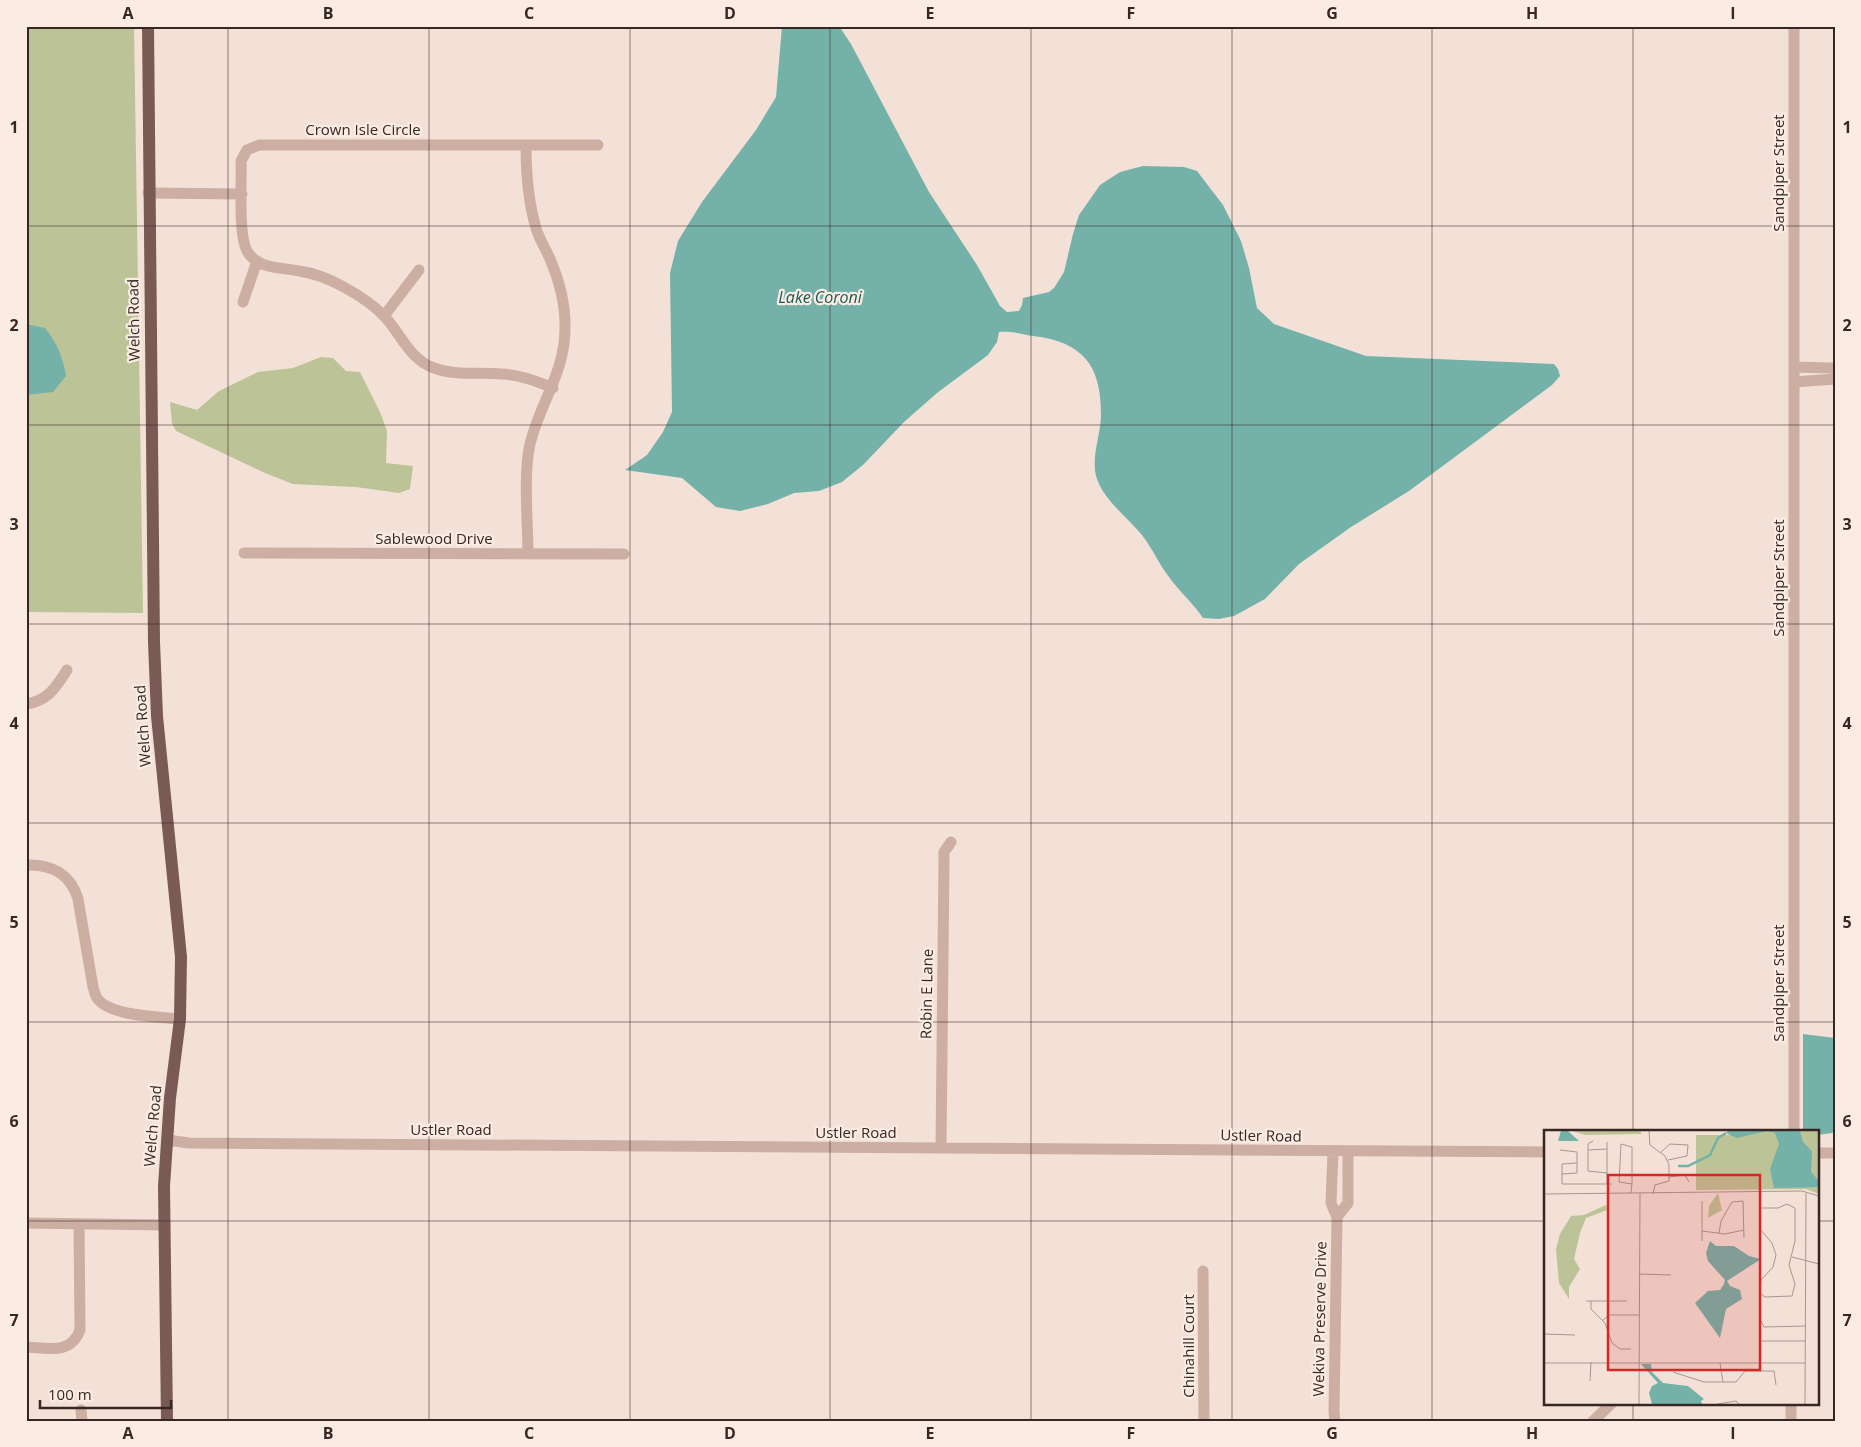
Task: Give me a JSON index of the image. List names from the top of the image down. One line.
{"streets":{"main road":["Welch Road"],"street":["Crown Isle Circle","Sandpiper Street","Sablewood Drive","Robin E Lane","Ustler Road","Wekiva Preserve Drive","Chinahill Court"]},"crossings":[["Welch Road","Ustler Road"],["Robin E Lane","Ustler Road"],["Ustler Road","Wekiva Preserve Drive"]],"water":["Lake Coroni"],"scale_bar":"100 m","grid":{"columns":["A","B","C","D","E","F","G","H","I"],"rows":["1","2","3","4","5","6","7"]}}
